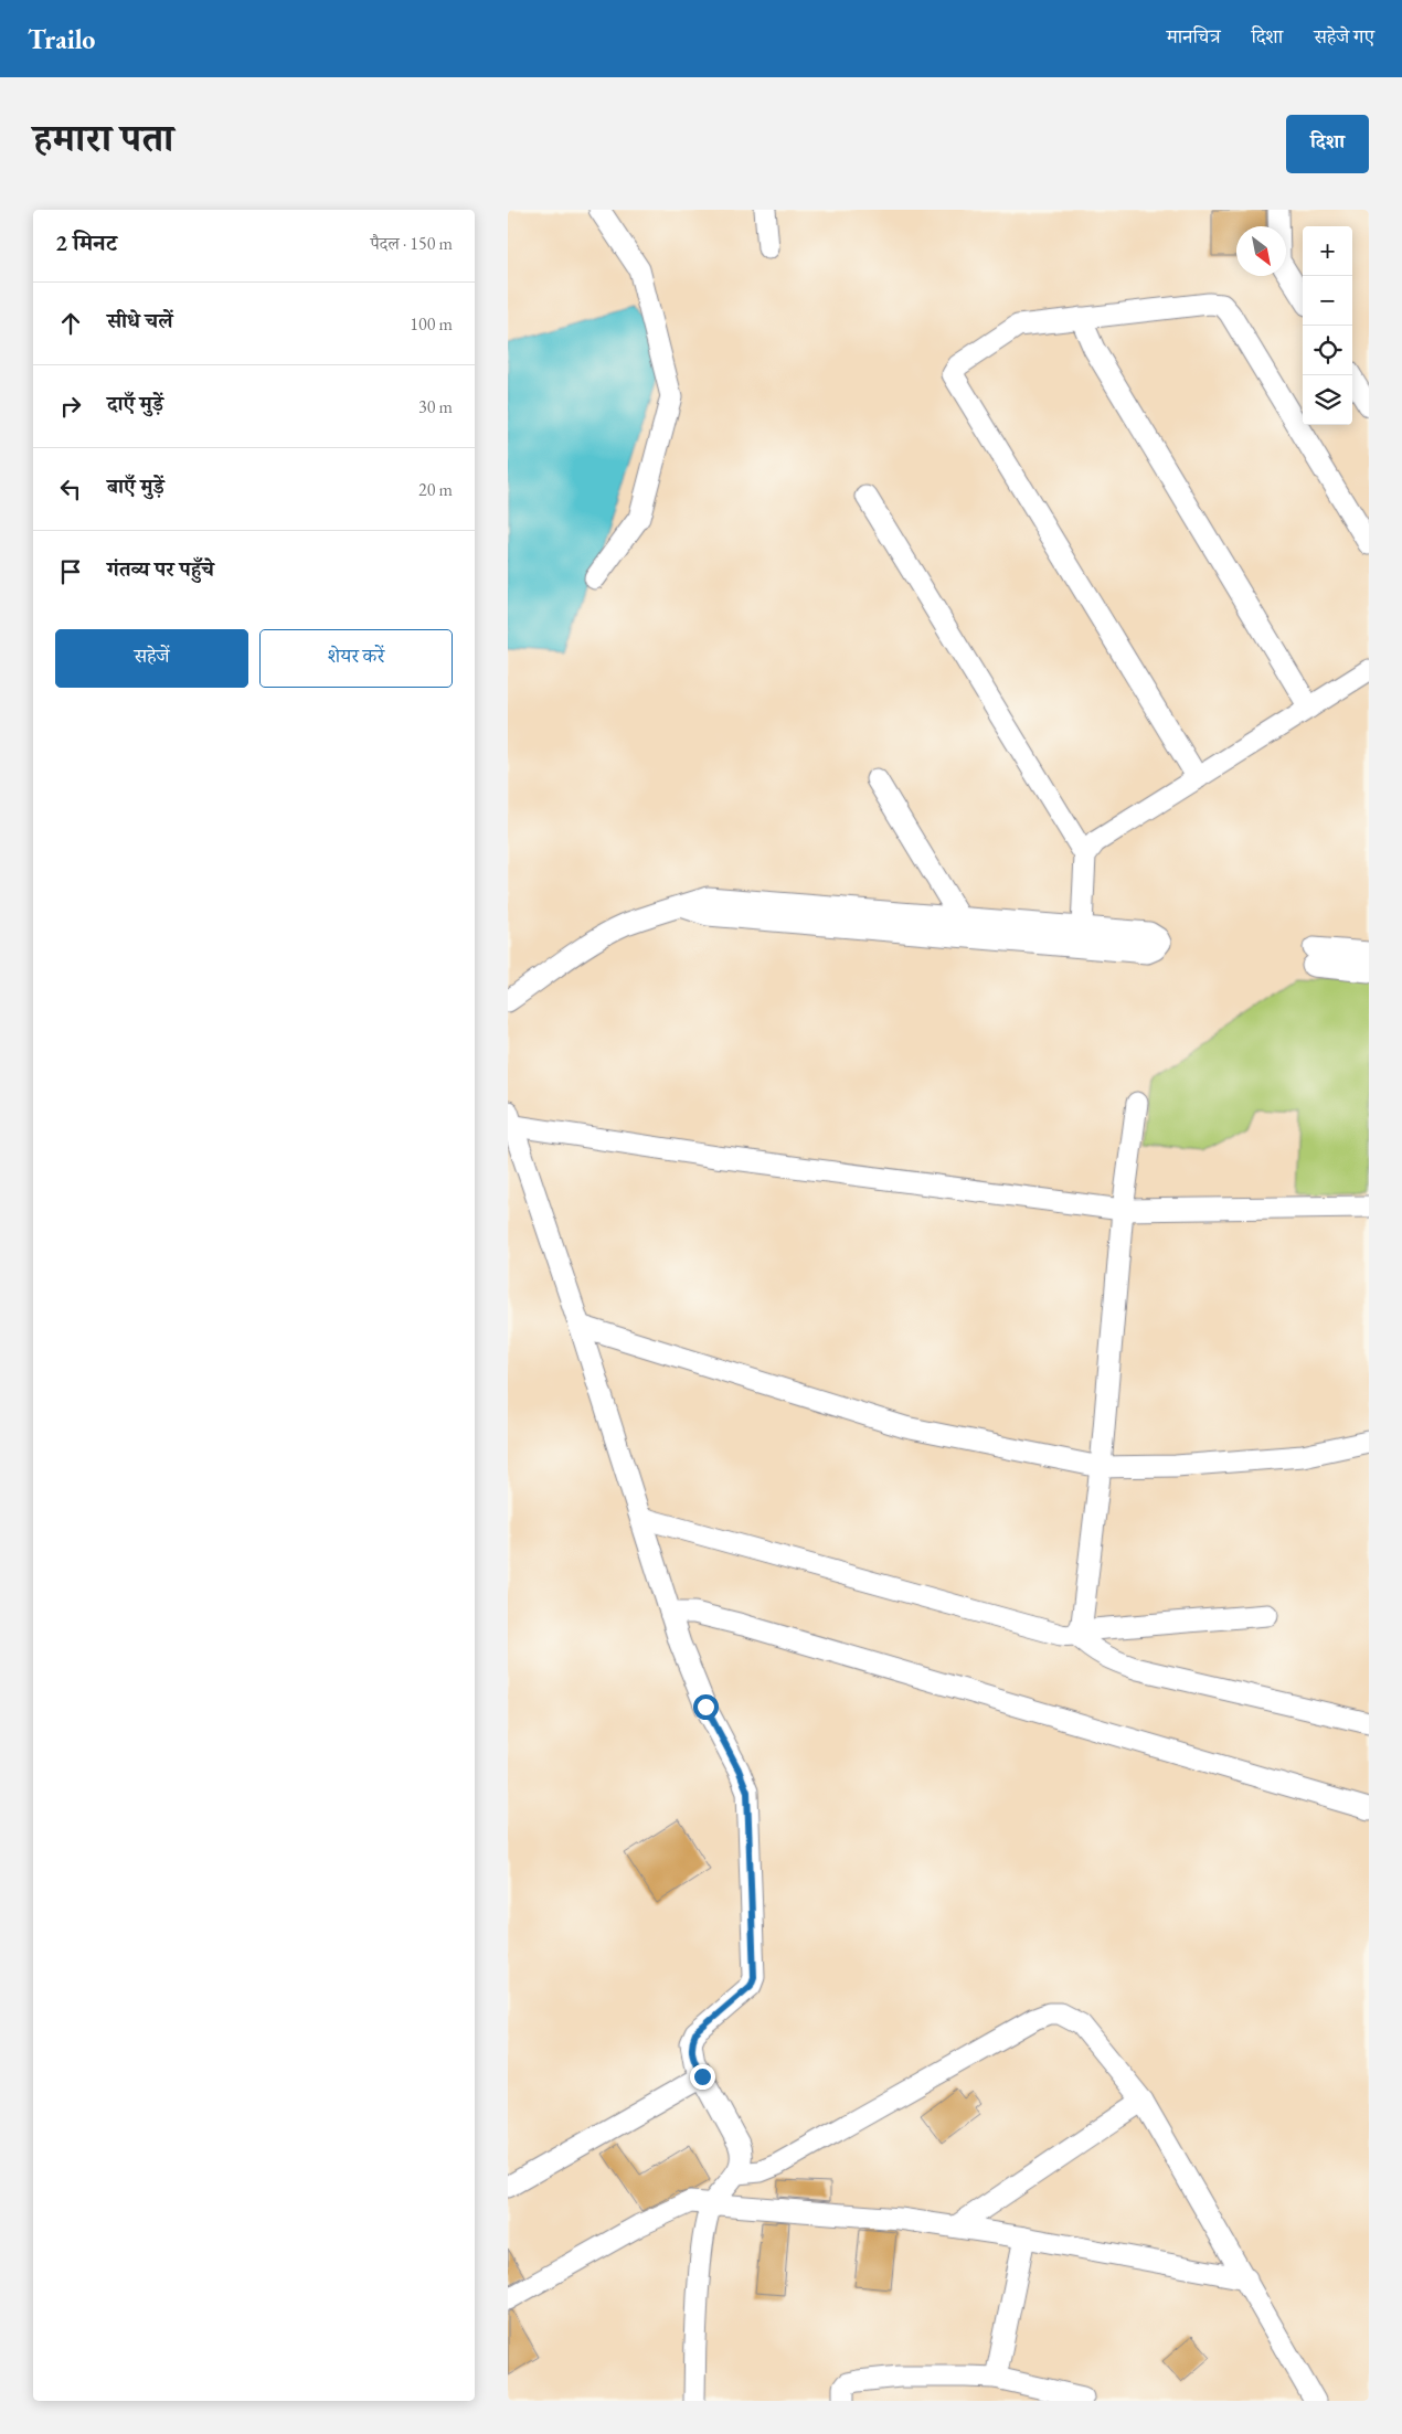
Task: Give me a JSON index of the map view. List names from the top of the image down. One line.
{"north":"bottom right","page":{"header":"Trailo","nav":["मानचित्र","दिशा","सहेजे गए"],"title":"हमारा पता","buttons":["दिशा",["सहेजें","शेयर करें"]],"heading":["2 मिनट","पैदल · 150 m"],"map_buttons":["+","−"],"list":[["सीधे चलें","100 m"],["दाएँ मुड़ें","30 m"],["बाएँ मुड़ें","20 m"],"गंतव्य पर पहुँचे"]}}
